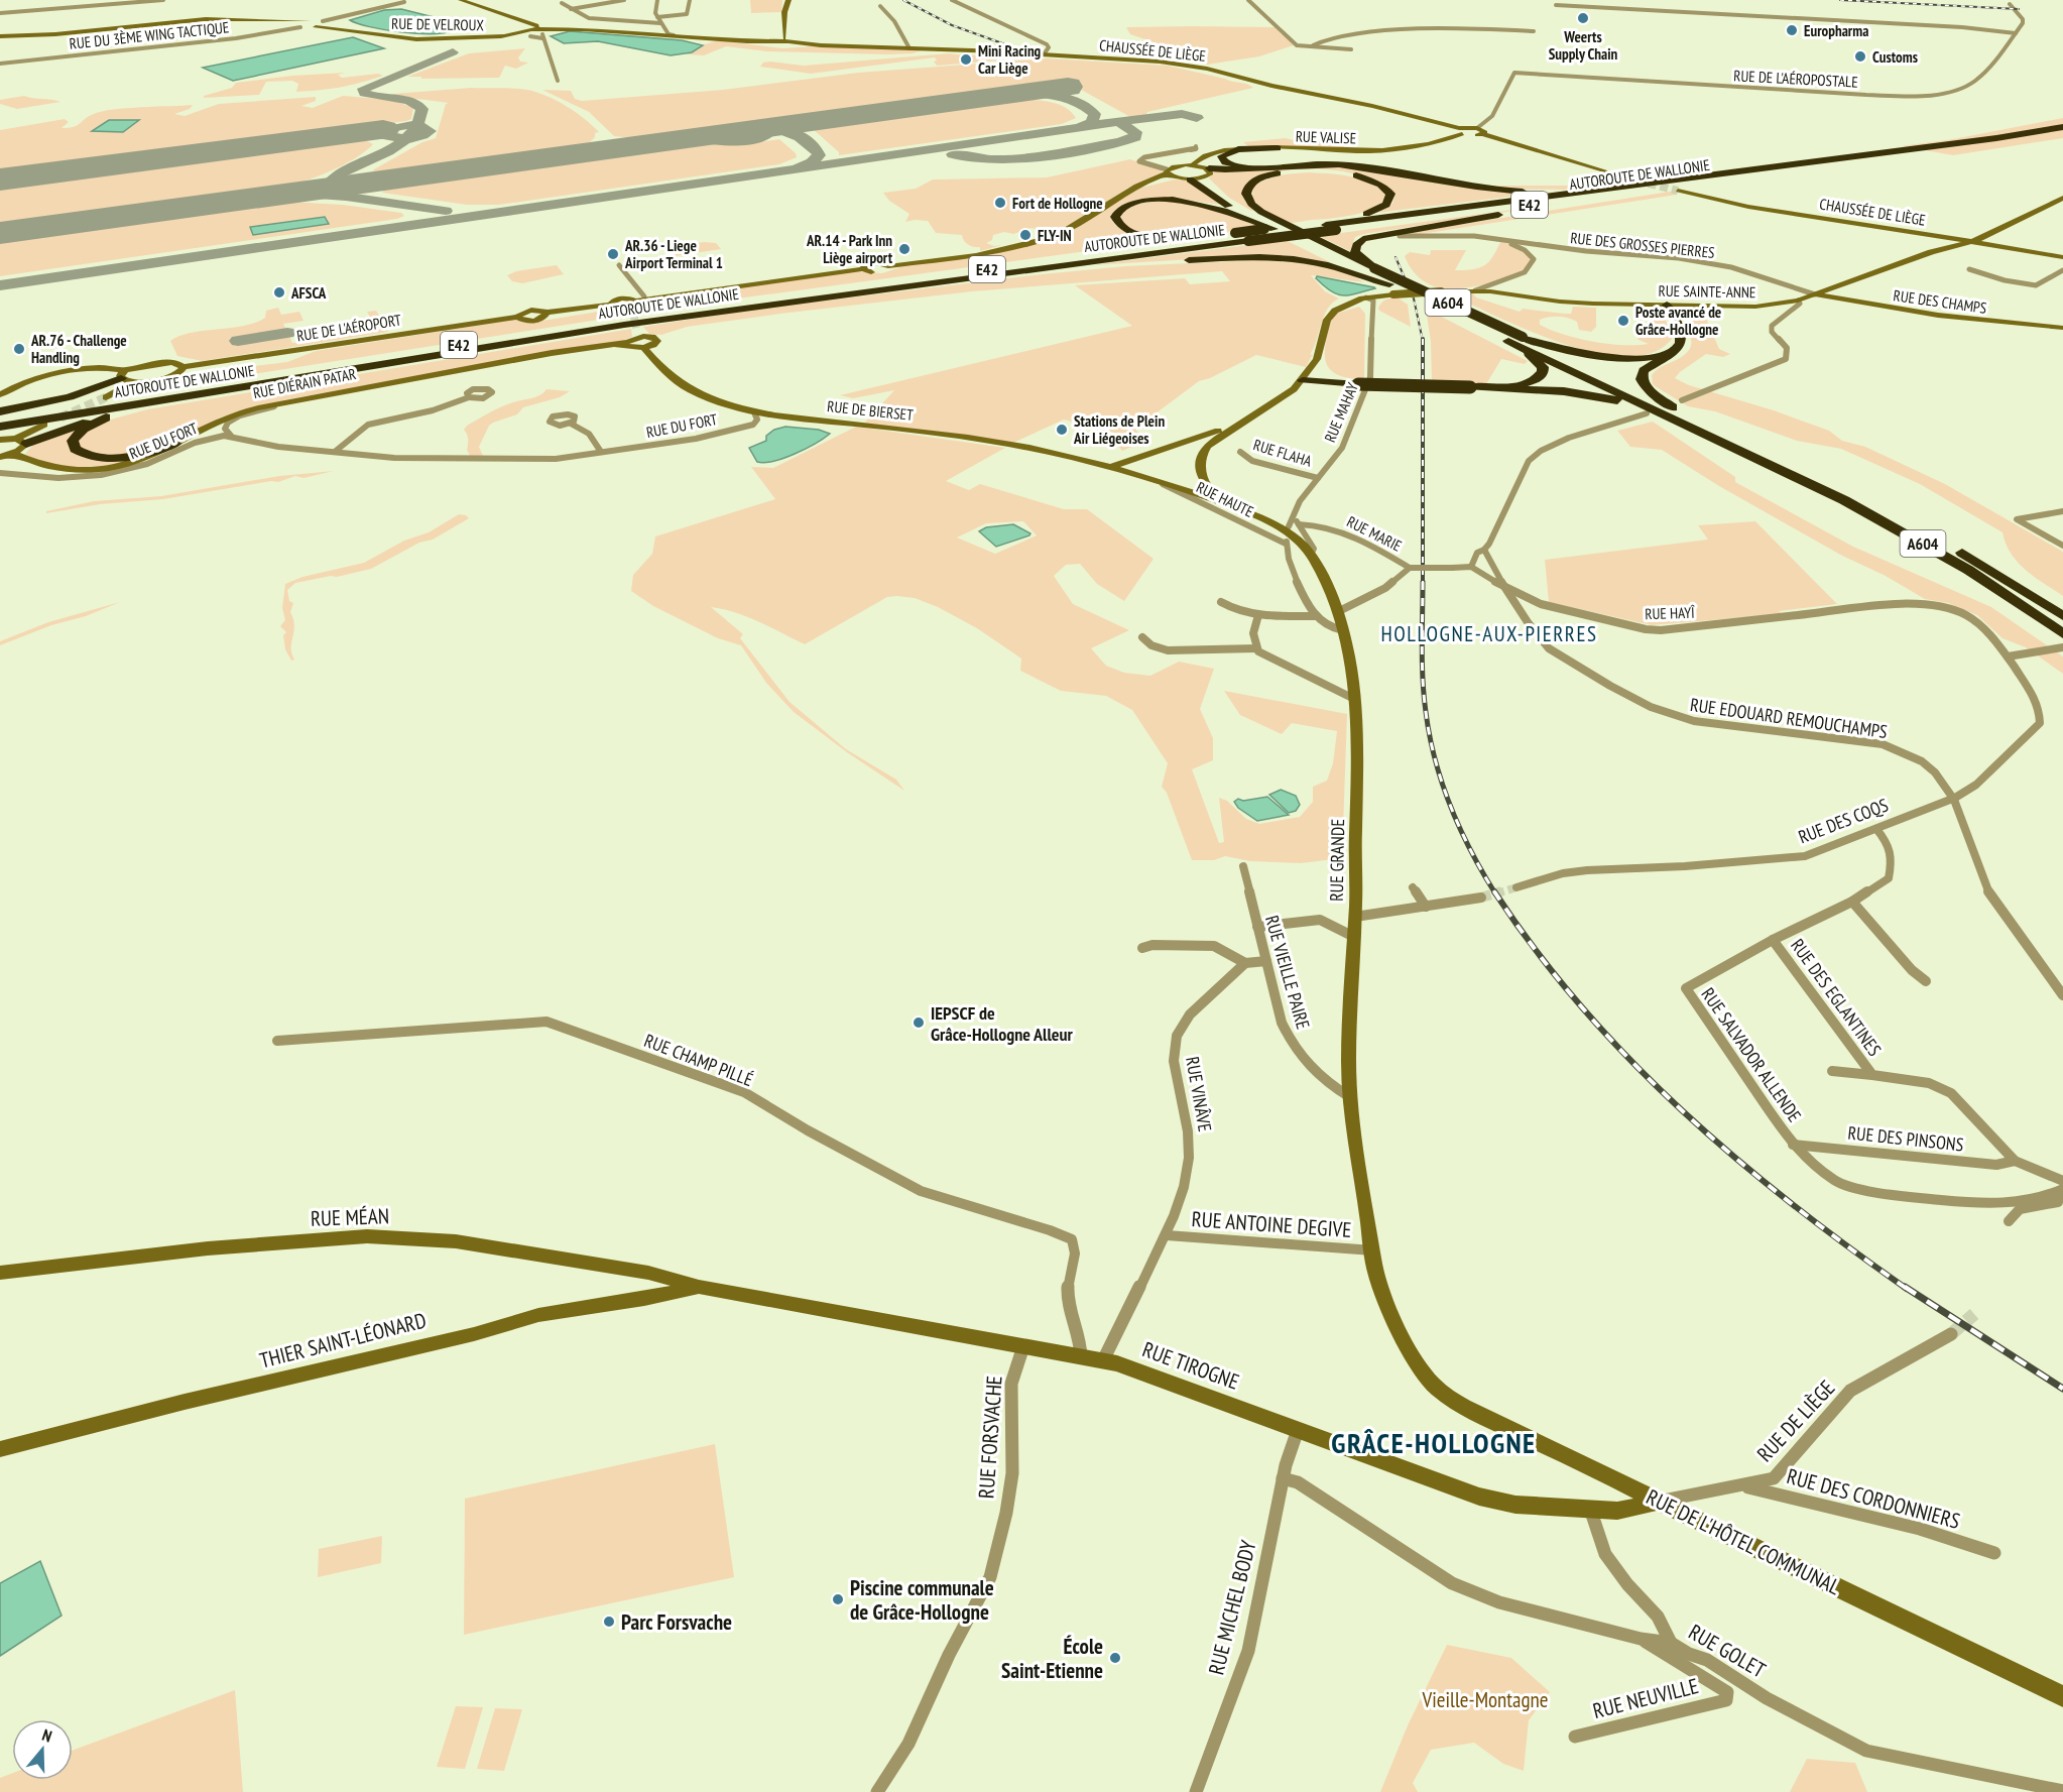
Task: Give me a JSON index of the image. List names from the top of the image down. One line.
{"streets":{"highway":["AUTOROUTE DE WALLONIE","E42","A604"],"street":["RUE DE VELROUX","RUE DU 3ÈME WING TACTIQUE","CHAUSSÉE DE LIÈGE","RUE DE L'AÉROPOSTALE","RUE VALISE","RUE DES GROSSES PIERRES","RUE SAINTE-ANNE","RUE DES CHAMPS","RUE DE L'AÉROPORT","RUE DIÉRAIN PATAR","RUE DE BIERSET","RUE MAHAY","RUE DU FORT","RUE FLAHA","RUE HAUTE","RUE MARIE","RUE HAYÎ","RUE EDOUARD REMOUCHAMPS","RUE DES COQS","RUE GRANDE","RUE VIEILLE PAIRE","RUE DES EGLANTINES","RUE SALVADOR ALLENDE","RUE CHAMP PILLÉ","RUE VINÂVE","RUE DES PINSONS","RUE MÉAN","RUE ANTOINE DEGIVE","THIER SAINT-LÉONARD","RUE TIROGNE","RUE DE LIÈGE","RUE FORSVACHE","RUE DES CORDONNIERS","RUE DE L'HÔTEL COMMUNAL","RUE MICHEL BODY","RUE GOLET","RUE NEUVILLE"]},"crossings":[["RUE DE VELROUX","RUE DU 3ÈME WING TACTIQUE"],["RUE DE VELROUX","CHAUSSÉE DE LIÈGE"],["CHAUSSÉE DE LIÈGE","RUE VALISE"],["CHAUSSÉE DE LIÈGE","RUE SAINTE-ANNE"],["RUE VALISE","RUE DE L'AÉROPORT"],["RUE DES GROSSES PIERRES","RUE SAINTE-ANNE"],["RUE DES GROSSES PIERRES","RUE DES CHAMPS"],["RUE SAINTE-ANNE","RUE DES CHAMPS"],["RUE SAINTE-ANNE","A604"],["RUE SAINTE-ANNE","RUE MAHAY"],["RUE DE BIERSET","RUE DU FORT"],["RUE DE BIERSET","RUE GRANDE"],["RUE MAHAY","RUE FLAHA"],["RUE HAUTE","RUE GRANDE"],["RUE HAYÎ","RUE EDOUARD REMOUCHAMPS"],["RUE HAYÎ","RUE DES COQS"],["RUE EDOUARD REMOUCHAMPS","RUE DES COQS"],["RUE DES COQS","RUE SALVADOR ALLENDE"],["RUE GRANDE","RUE VIEILLE PAIRE"],["RUE GRANDE","RUE ANTOINE DEGIVE"],["RUE GRANDE","RUE DE L'HÔTEL COMMUNAL"],["RUE VIEILLE PAIRE","RUE VINÂVE"],["RUE DES EGLANTINES","RUE SALVADOR ALLENDE"],["RUE DES EGLANTINES","RUE DES PINSONS"],["RUE SALVADOR ALLENDE","RUE DES PINSONS"],["RUE CHAMP PILLÉ","RUE TIROGNE"],["RUE VINÂVE","RUE ANTOINE DEGIVE"],["RUE VINÂVE","RUE TIROGNE"],["RUE MÉAN","THIER SAINT-LÉONARD"],["RUE MÉAN","RUE TIROGNE"],["THIER SAINT-LÉONARD","RUE TIROGNE"],["RUE TIROGNE","RUE DE LIÈGE"],["RUE TIROGNE","RUE FORSVACHE"],["RUE TIROGNE","RUE DE L'HÔTEL COMMUNAL"],["RUE TIROGNE","RUE MICHEL BODY"],["RUE DE LIÈGE","RUE DES CORDONNIERS"],["RUE DE LIÈGE","RUE DE L'HÔTEL COMMUNAL"],["RUE MICHEL BODY","RUE GOLET"],["RUE GOLET","RUE NEUVILLE"]],"districts":["HOLLOGNE-AUX-PIERRES","GRÂCE-HOLLOGNE"],"parks":["Vieille-Montagne"],"places":["Weerts Supply Chain","Europharma","Customs","Mini Racing Car Liège","Fort de Hollogne","FLY-IN","AR.14 - Park Inn Liège airport","AR.36 - Liege Airport Terminal 1","AFSCA","Poste avancé de Grâce-Hollogne","AR.76 - Challenge Handling","Stations de Plein Air Liégeoises","IEPSCF de Grâce-Hollogne Alleur","Piscine communale de Grâce-Hollogne","Parc Forsvache","École Saint-Etienne"],"north":"top"}
